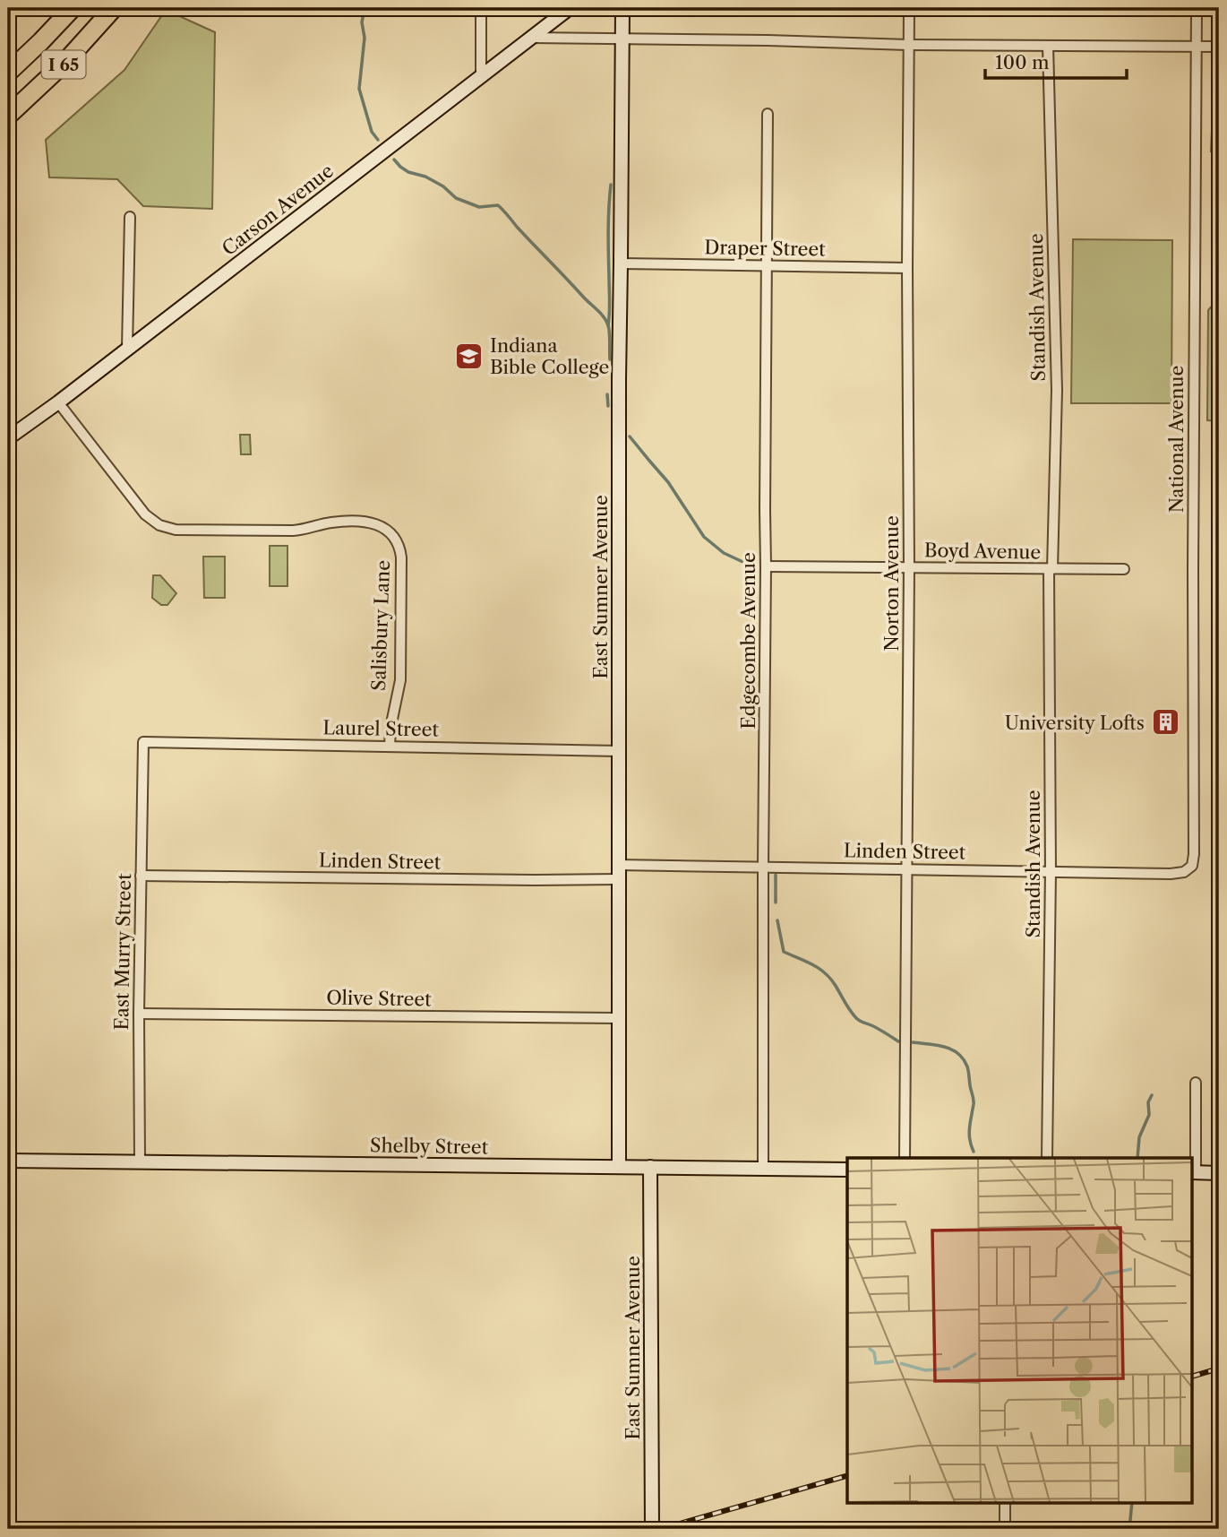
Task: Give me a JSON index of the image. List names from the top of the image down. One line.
{"streets":{"highway":["I 65"],"main road":["Carson Avenue","East Sumner Avenue","Shelby Street"],"street":["Draper Street","Standish Avenue","National Avenue","Boyd Avenue","Norton Avenue","Salisbury Lane","Edgecombe Avenue","Laurel Street","Linden Street","East Murry Street","Olive Street"]},"crossings":[["Carson Avenue","Salisbury Lane"],["Draper Street","Norton Avenue"],["Draper Street","East Sumner Avenue"],["Draper Street","Edgecombe Avenue"],["Standish Avenue","Boyd Avenue"],["Standish Avenue","Linden Street"],["National Avenue","Linden Street"],["Boyd Avenue","Norton Avenue"],["Boyd Avenue","Edgecombe Avenue"],["Norton Avenue","Linden Street"],["East Sumner Avenue","Laurel Street"],["East Sumner Avenue","Linden Street"],["East Sumner Avenue","Olive Street"],["East Sumner Avenue","Shelby Street"],["Salisbury Lane","Laurel Street"],["Edgecombe Avenue","Linden Street"],["Edgecombe Avenue","Shelby Street"],["Laurel Street","East Murry Street"],["Linden Street","East Murry Street"],["East Murry Street","Olive Street"],["East Murry Street","Shelby Street"]],"places":{"school or university":["Indiana Bible College"],"building":["University Lofts"]},"scale_bar":"100 m"}
